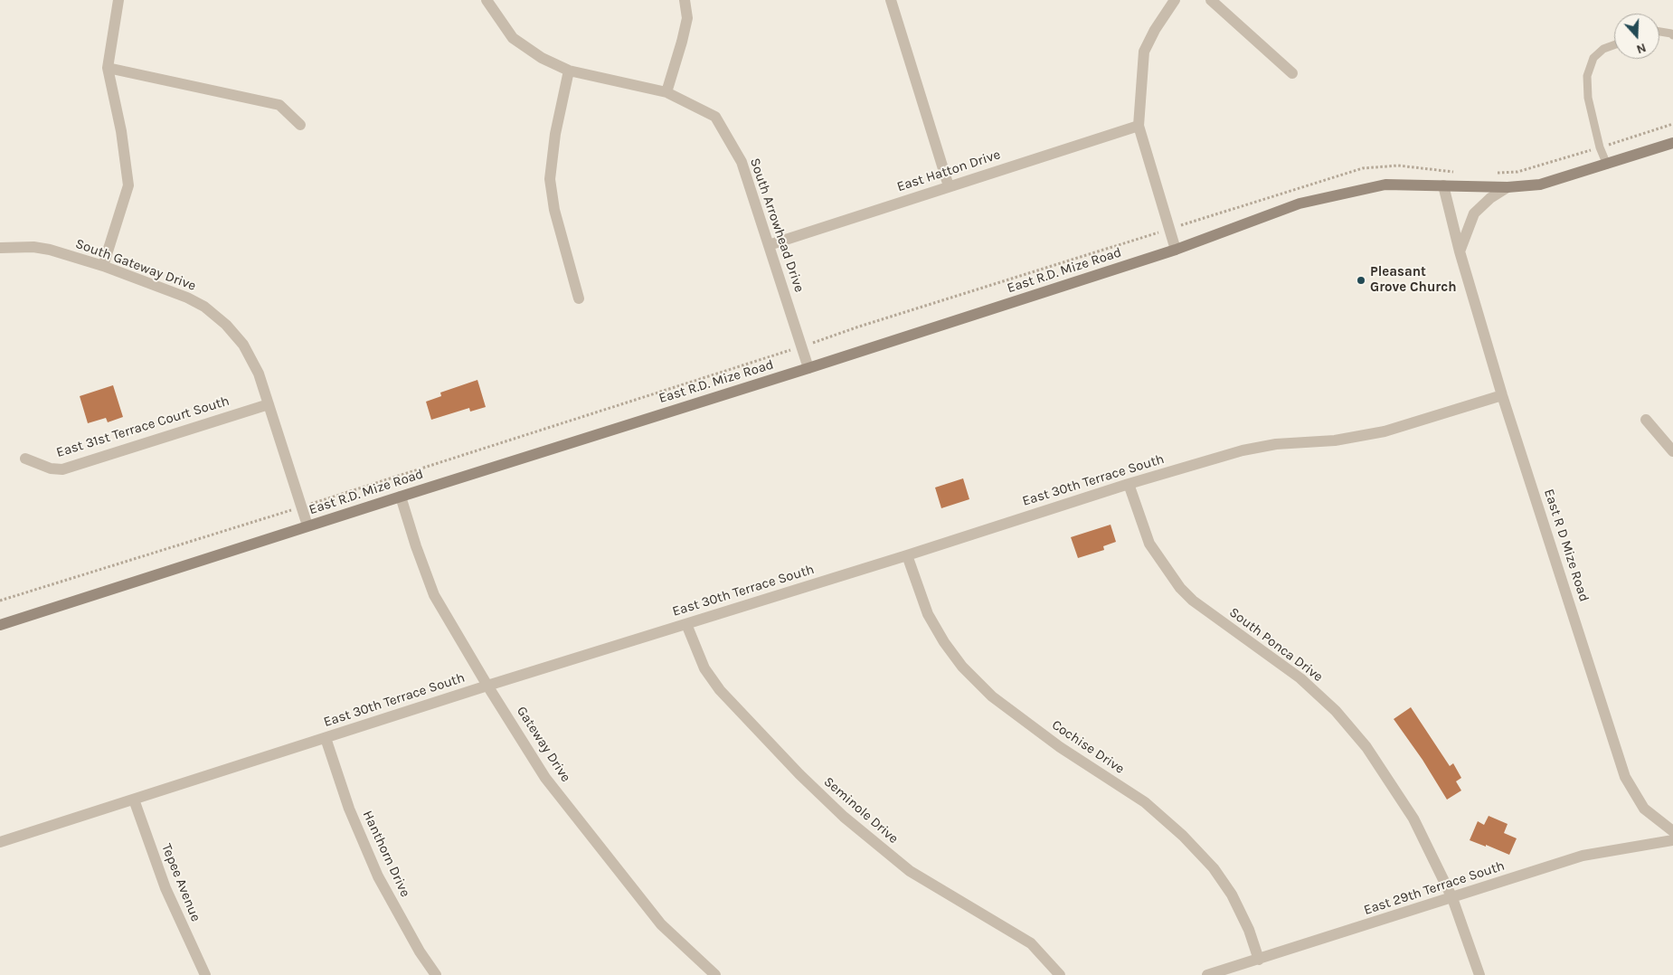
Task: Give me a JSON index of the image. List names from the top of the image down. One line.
{"streets":{"main road":["East R.D. Mize Road"],"street":["East Hatton Drive","South Arrowhead Drive","South Gateway Drive","East 31st Terrace Court South","East 30th Terrace South","East R D Mize Road","South Ponca Drive","Gateway Drive","Cochise Drive","Seminole Drive","Hanthorn Drive","Tepee Avenue","East 29th Terrace South"]},"crossings":[["East Hatton Drive","South Arrowhead Drive"],["South Arrowhead Drive","East R.D. Mize Road"],["South Gateway Drive","East R.D. Mize Road"],["South Gateway Drive","East 31st Terrace Court South"],["East R.D. Mize Road","East R D Mize Road"],["East R.D. Mize Road","Gateway Drive"],["East 30th Terrace South","East R D Mize Road"],["East 30th Terrace South","South Ponca Drive"],["East 30th Terrace South","Gateway Drive"],["East 30th Terrace South","Cochise Drive"],["East 30th Terrace South","Seminole Drive"],["East 30th Terrace South","Hanthorn Drive"],["East 30th Terrace South","Tepee Avenue"],["South Ponca Drive","East 29th Terrace South"],["Cochise Drive","East 29th Terrace South"]],"places":["Pleasant Grove Church"],"north":"bottom"}
